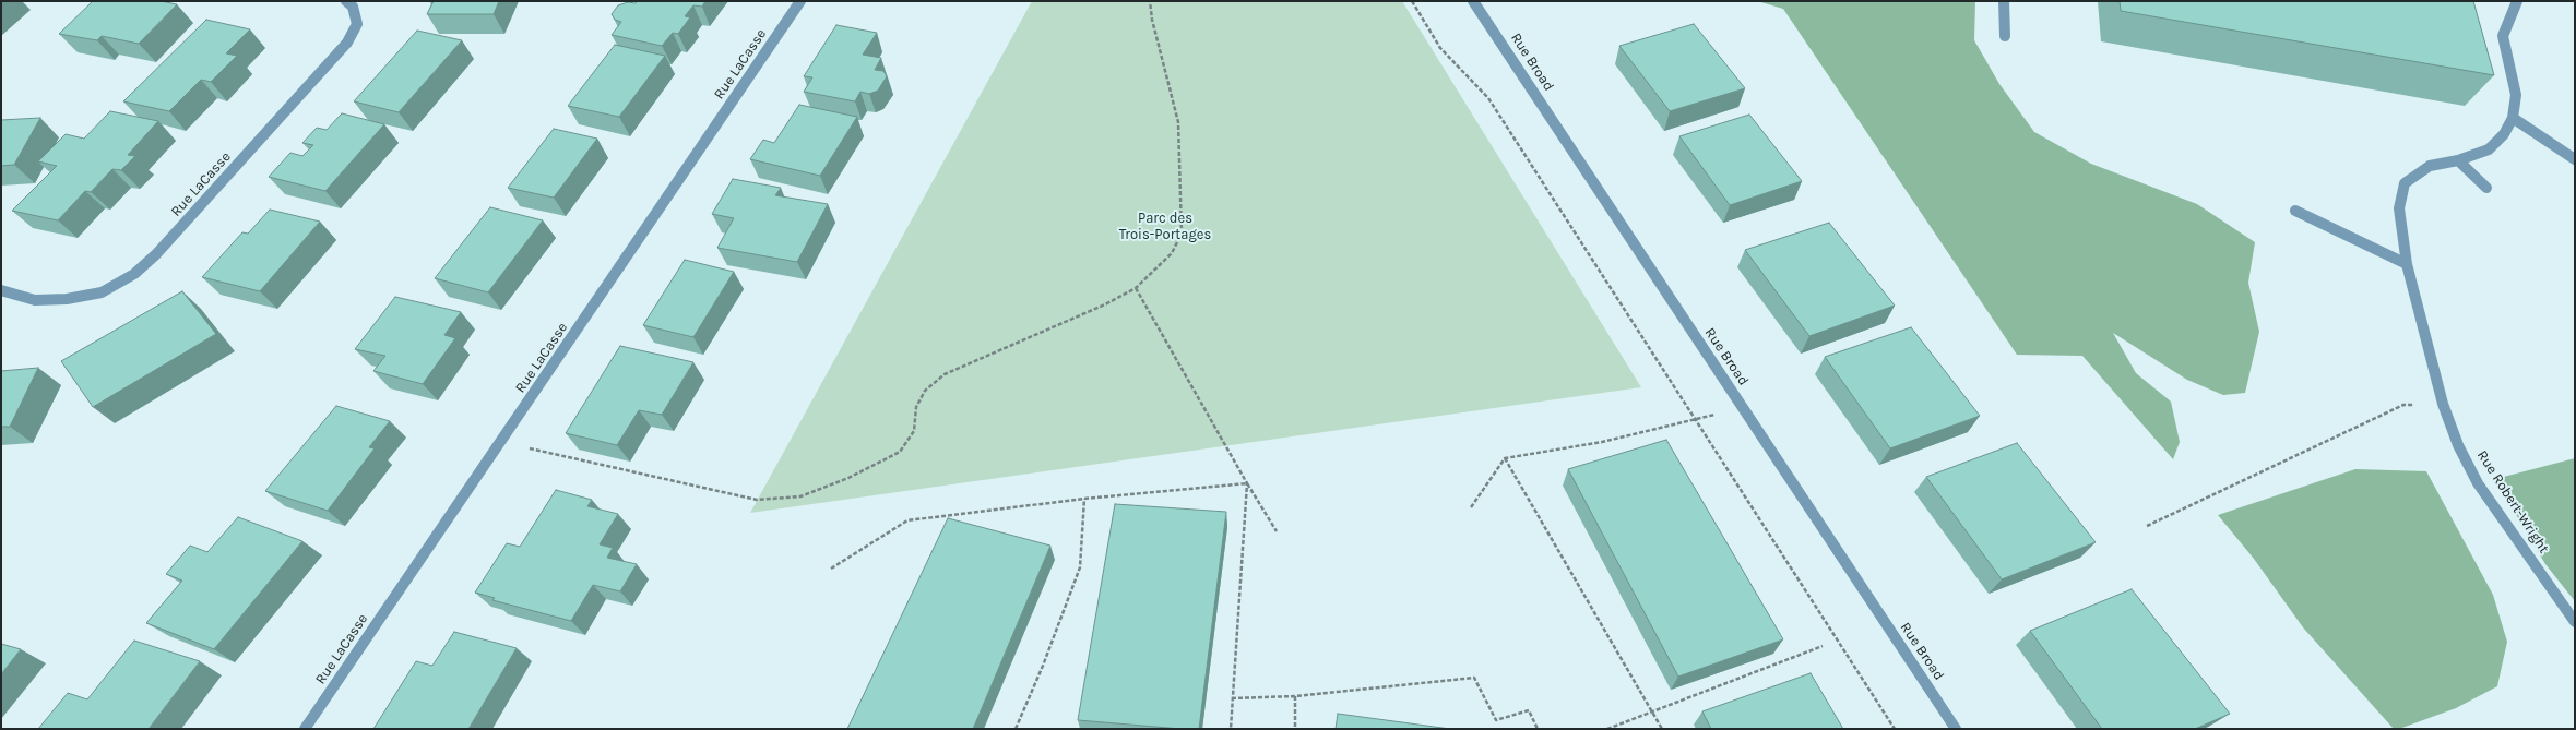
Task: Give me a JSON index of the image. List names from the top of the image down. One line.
{"streets":{"street":["Rue Broad","Rue LaCasse","Rue Robert-Wright"]},"parks":["Parc des Trois-Portages"]}
